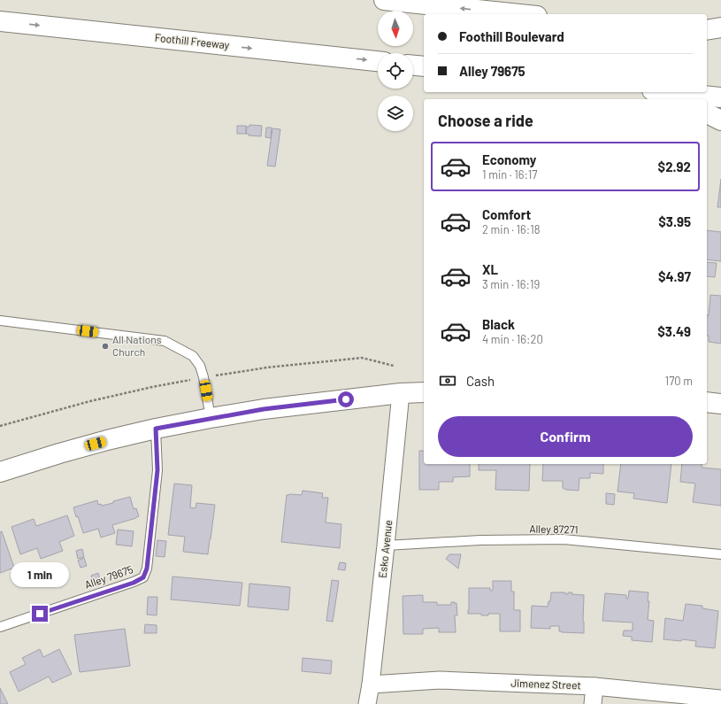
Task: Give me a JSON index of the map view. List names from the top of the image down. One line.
{"streets":{"main road":["Foothill Freeway"],"street":["Esko Avenue","Jimenez Street"],"lane":["Alley 87271","Alley 79675"]},"crossings":[["Alley 87271","Esko Avenue"],["Esko Avenue","Jimenez Street"]],"one_way":["Foothill Freeway"],"places":["All Nations Church"],"north":"bottom","page":{"banner":["Foothill Boulevard","Alley 79675"],"heading":"Choose a ride","list":[{"name":"Economy","note":"1 min · 16:17","value":"$2.92"},{"name":"Comfort","note":"2 min · 16:18","value":"$3.95"},{"name":"XL","note":"3 min · 16:19","value":"$4.97"},{"name":"Black","note":"4 min · 16:20","value":"$3.49"}],"pay":["Cash","170 m"],"buttons":"Confirm","bubble":"1 min"}}
